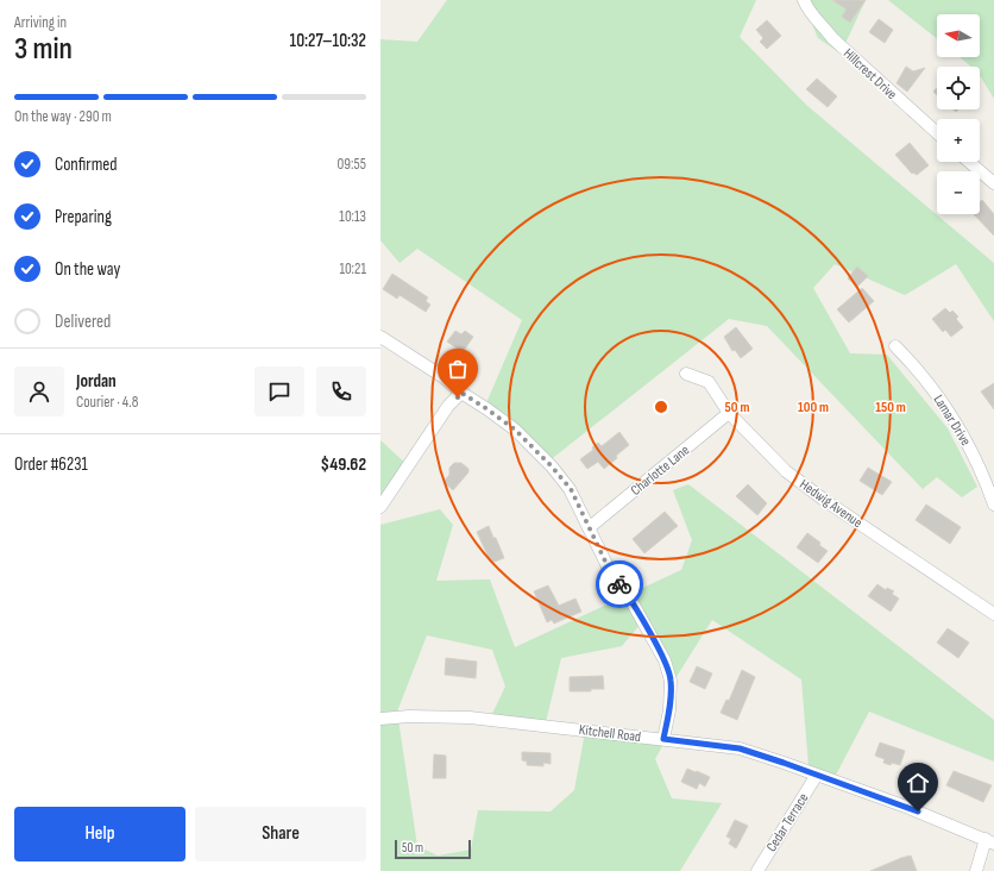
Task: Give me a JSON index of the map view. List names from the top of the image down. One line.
{"streets":{"street":["Hillcrest Drive","Lamar Drive","Charlotte Lane","Hedwig Avenue","Kitchell Road","Cedar Terrace"]},"crossings":[["Charlotte Lane","Hedwig Avenue"],["Kitchell Road","Cedar Terrace"]],"scale_bar":"50 m","north":"left","page":{"heading":["3 min","Arriving in","10:27–10:32"],"panel":["Jordan","Courier · 4.8","Order #6231","$49.62"],"map_buttons":["+","−"],"bar":"On the way · 290 m","list":[["Confirmed","09:55"],["Preparing","10:13"],["On the way","10:21"],"Delivered"],"buttons":["Help","Share"],"scale":"50 m"},"rings":["50 m","100 m","150 m"]}
